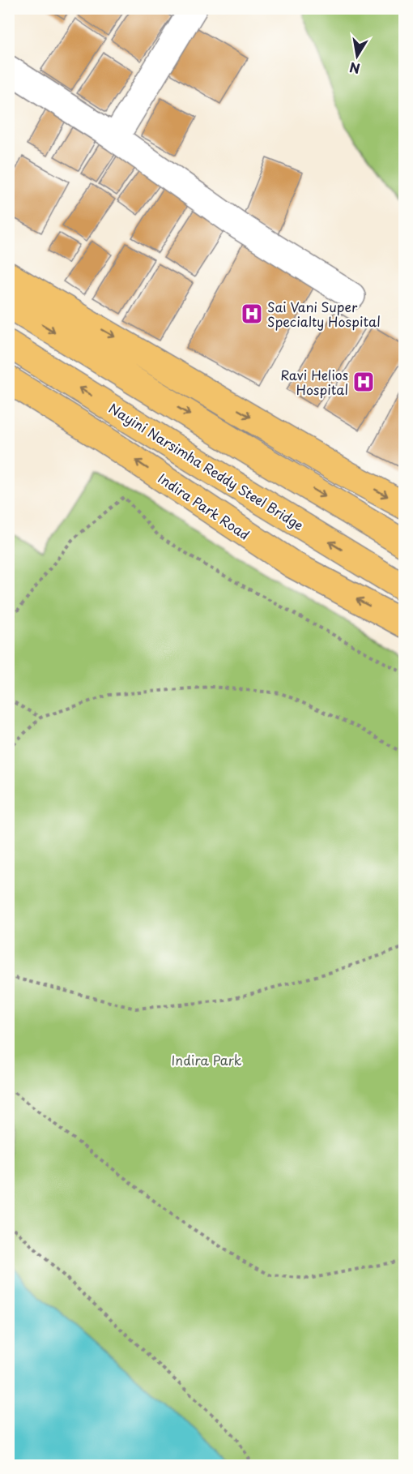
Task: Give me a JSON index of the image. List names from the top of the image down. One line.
{"streets":{"main road":["Nayini Narsimha Reddy Steel Bridge","Indira Park Road"]},"parks":["Indira Park"],"places":{"hospital":["Sai Vani Super Specialty Hospital","Ravi Helios Hospital"]},"north":"bottom"}
